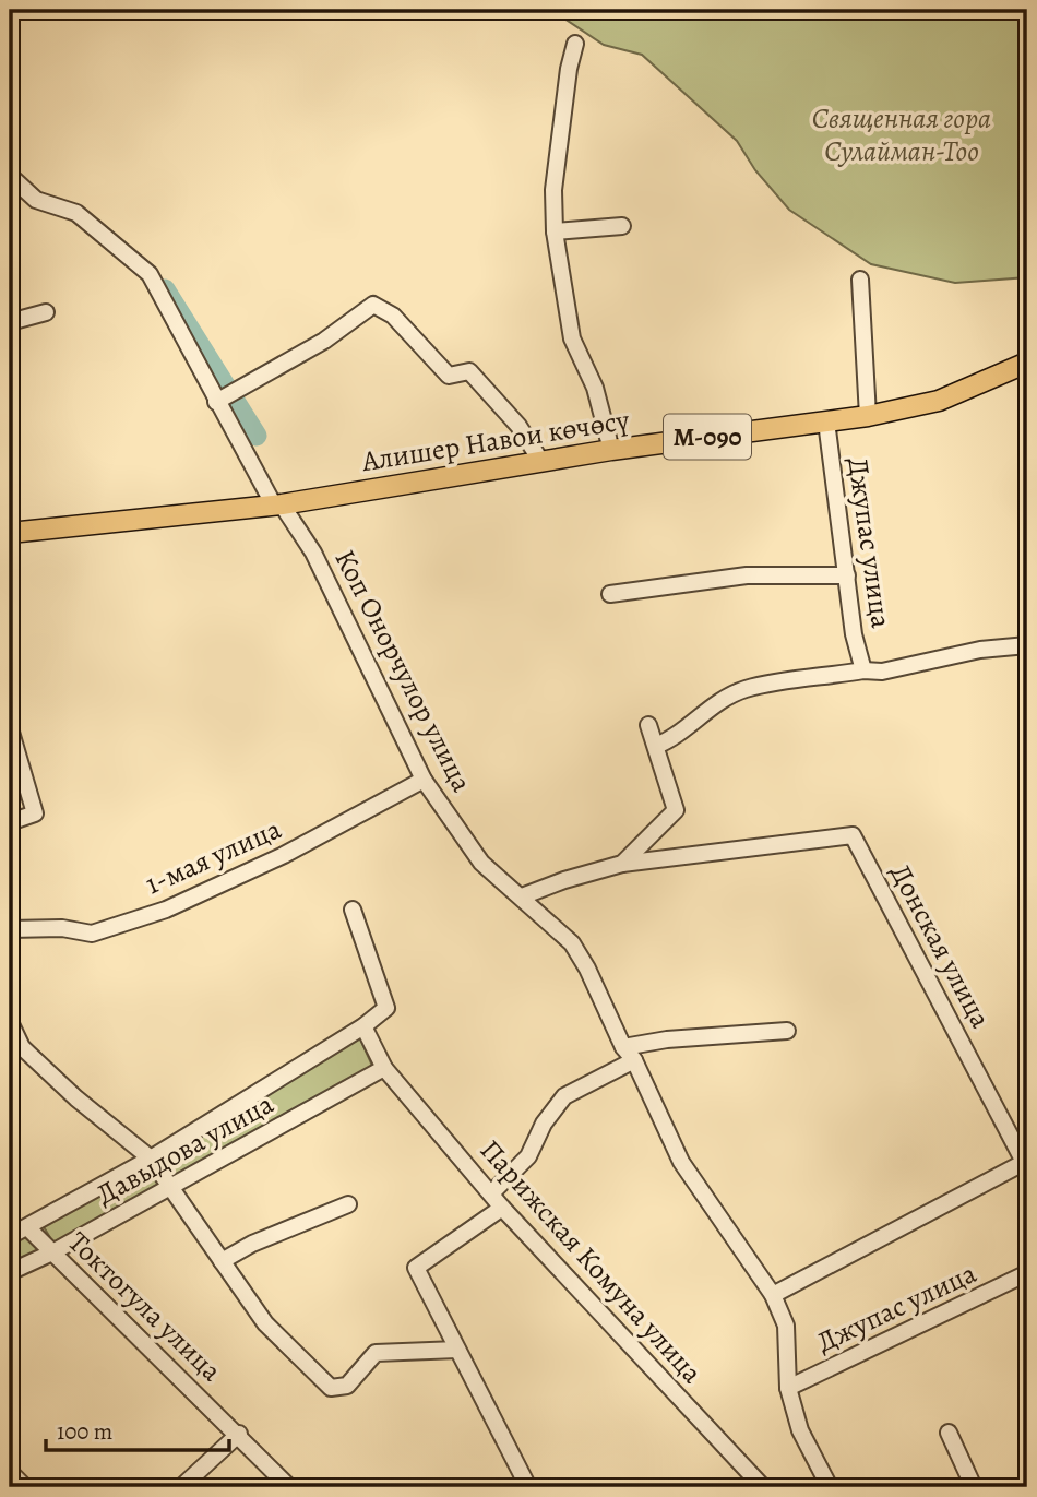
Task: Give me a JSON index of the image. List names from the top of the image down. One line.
{"streets":{"main road":["М-090","Алишер Навои көчөсү"],"street":["Джупас улица","Коп Онорчулор улица","1-мая улица","Донская улица","Давыдова улица","Парижская Комуна улица","Токтогула улица"]},"crossings":[["Алишер Навои көчөсү","Джупас улица"],["Алишер Навои көчөсү","Коп Онорчулор улица"],["Джупас улица","Коп Онорчулор улица"],["Коп Онорчулор улица","1-мая улица"],["Давыдова улица","Парижская Комуна улица"],["Давыдова улица","Токтогула улица"]],"parks":["Священная гора Сулайман-Тоо"],"scale_bar":"100 m"}
